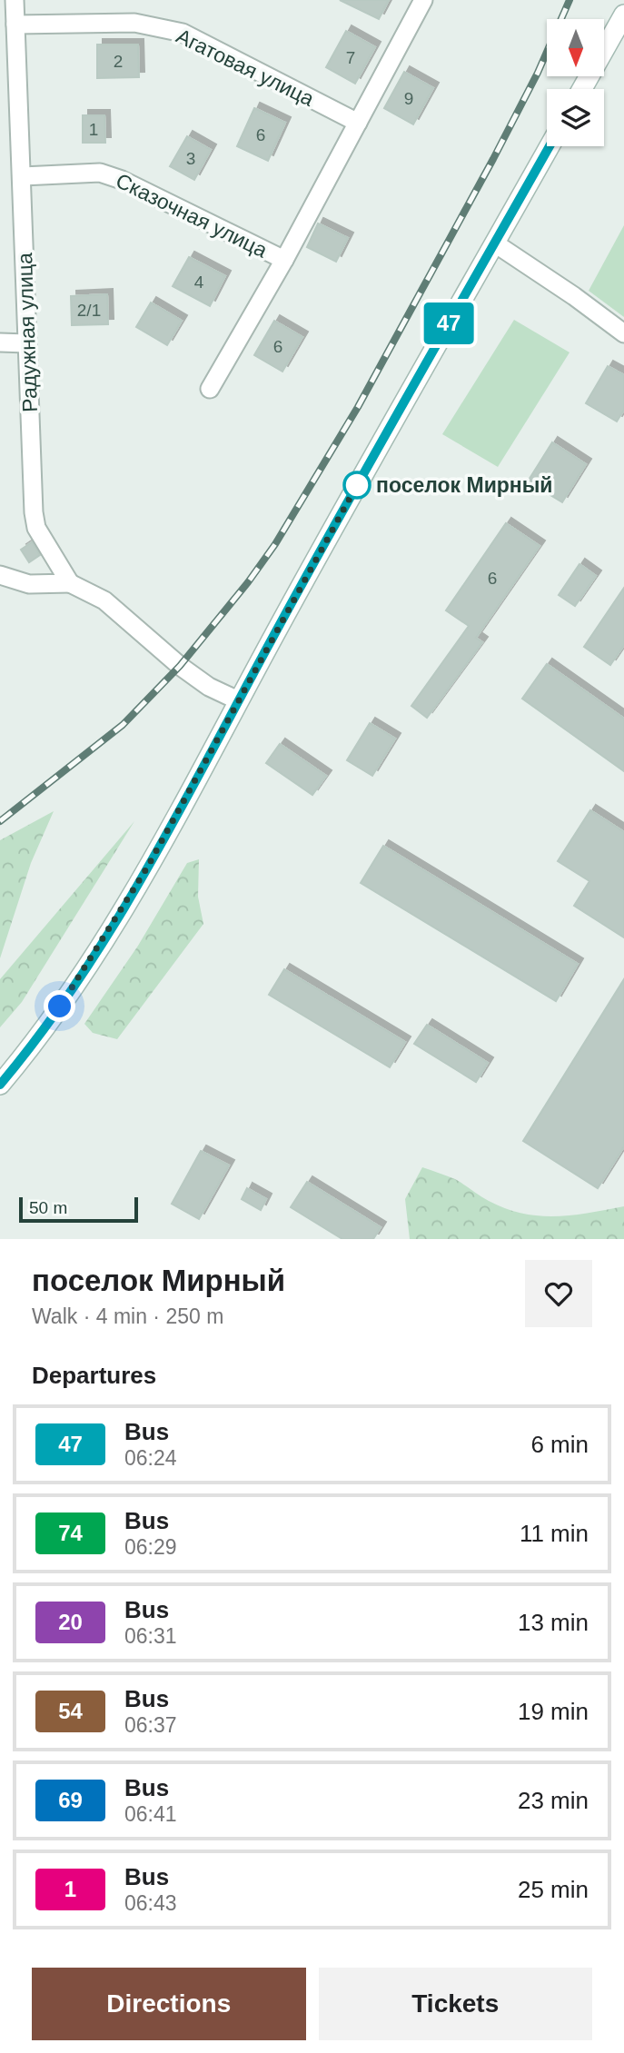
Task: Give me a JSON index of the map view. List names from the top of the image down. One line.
{"streets":{"street":["Агатовая улица","Сказочная улица","Радужная улица"]},"crossings":[["Агатовая улица","Радужная улица"],["Сказочная улица","Радужная улица"]],"places":["поселок Мирный"],"lines":["bus line 47"],"house_numbers":["7","2","9","1","6","3","4","2/1","6","6"],"scale_bar":"50 m","north":"bottom","page":{"on_map":"47","scale":"50 m","heading":[["поселок Мирный","Walk · 4 min · 250 m"],"Departures"],"list":[{"mark":"47","name":"Bus","note":"06:24","value":"6 min"},{"mark":"74","name":"Bus","note":"06:29","value":"11 min"},{"mark":"20","name":"Bus","note":"06:31","value":"13 min"},{"mark":"54","name":"Bus","note":"06:37","value":"19 min"},{"mark":"69","name":"Bus","note":"06:41","value":"23 min"},{"mark":"1","name":"Bus","note":"06:43","value":"25 min"}],"buttons":["Directions","Tickets"]}}
